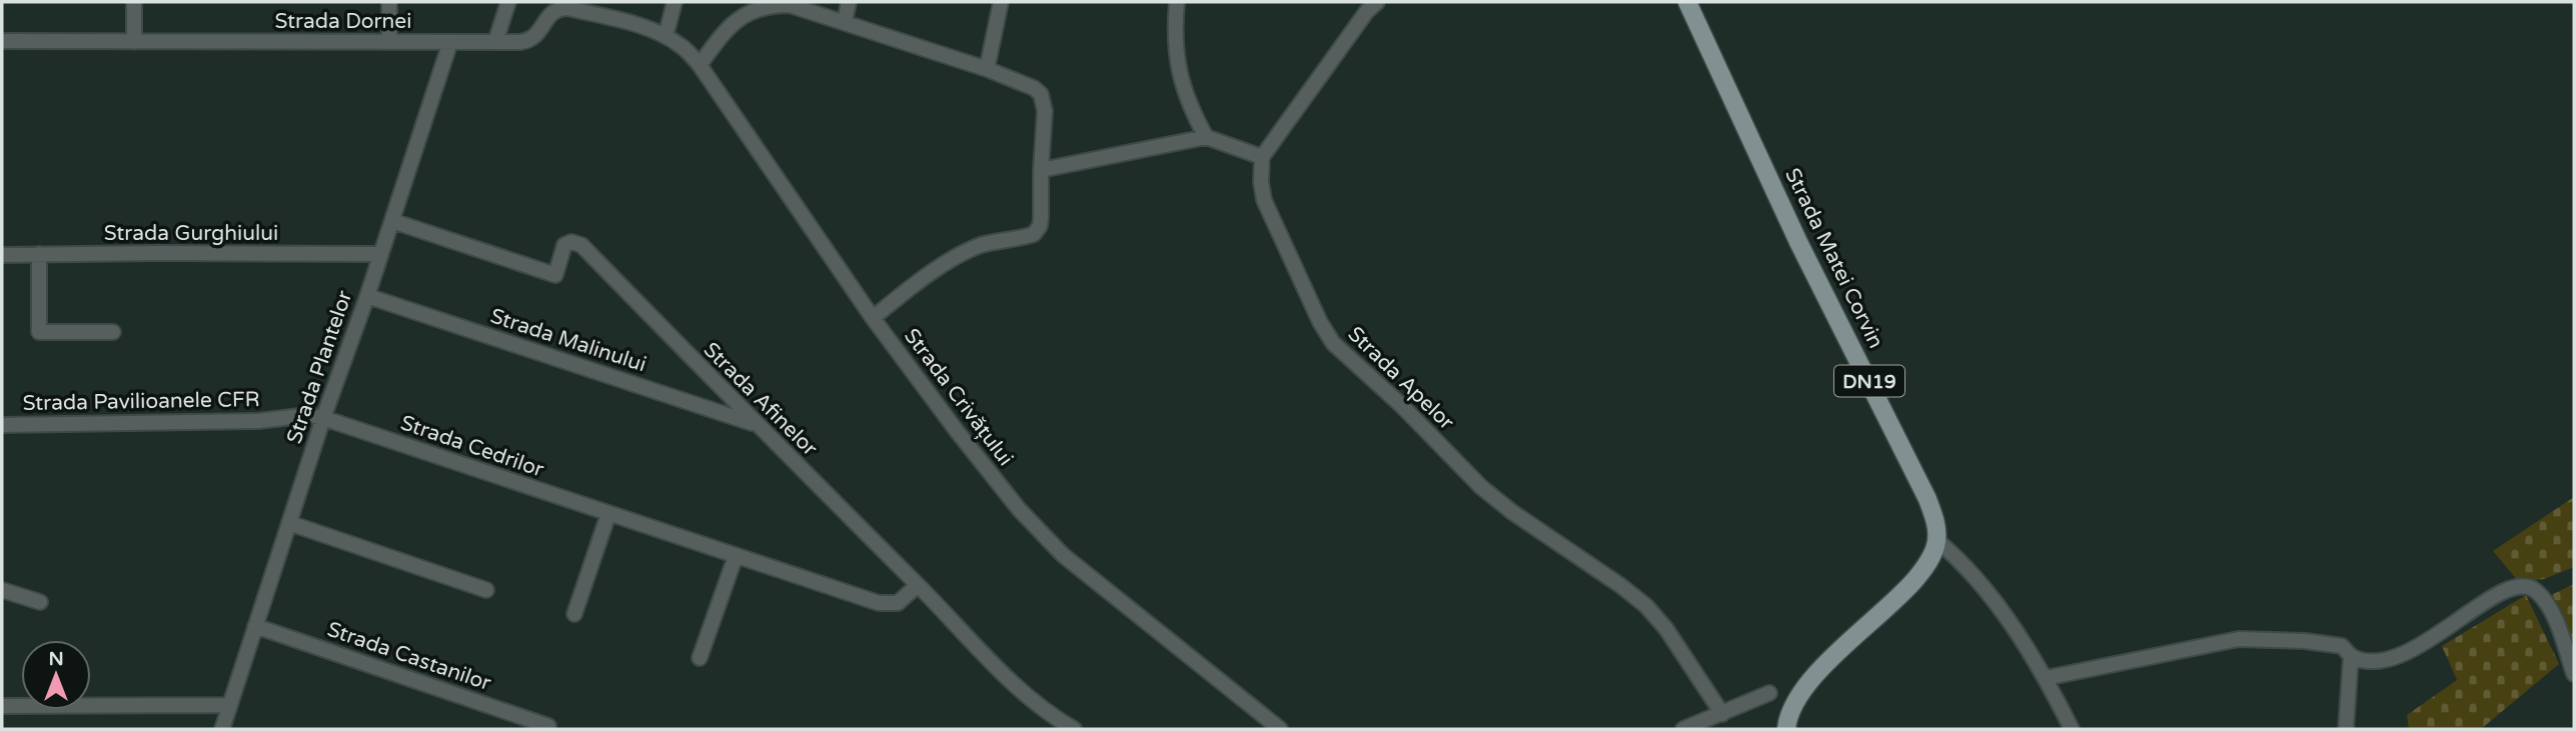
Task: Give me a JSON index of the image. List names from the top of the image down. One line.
{"streets":{"main road":["Strada Matei Corvin","DN19"],"street":["Strada Dornei","Strada Gurghiului","Strada Malinului","Strada Plantelor","Strada Apelor","Strada Crivățului","Strada Afinelor","Strada Pavilioanele CFR","Strada Cedrilor","Strada Castanilor"]},"crossings":[["Strada Dornei","Strada Plantelor"],["Strada Dornei","Strada Crivățului"],["Strada Gurghiului","Strada Plantelor"],["Strada Malinului","Strada Plantelor"],["Strada Malinului","Strada Afinelor"],["Strada Plantelor","Strada Afinelor"],["Strada Plantelor","Strada Pavilioanele CFR"],["Strada Plantelor","Strada Cedrilor"],["Strada Plantelor","Strada Castanilor"],["Strada Afinelor","Strada Cedrilor"],["Strada Pavilioanele CFR","Strada Cedrilor"]],"north":"top"}
